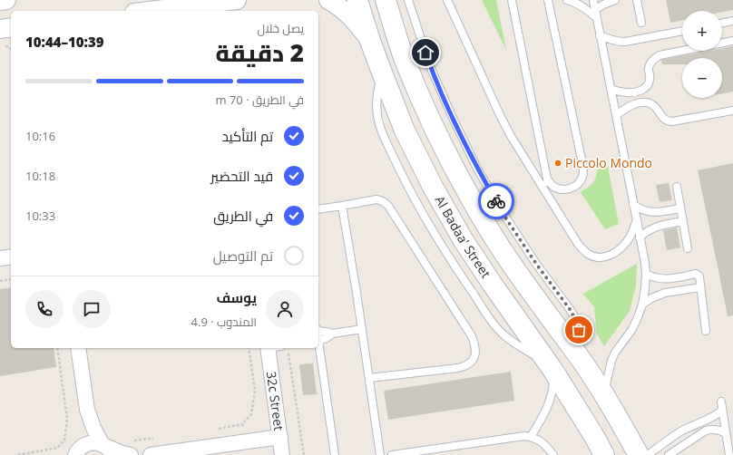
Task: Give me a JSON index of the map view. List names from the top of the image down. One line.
{"streets":{"main road":["Al Badaa' Street"],"street":["32c Street"]},"places":["Piccolo Mondo"],"page":{"map_buttons":["+","−"],"heading":["2 دقيقة","يصل خلال","10:39–10:44"],"panel":["يوسف","المندوب · 4.9"],"bar":"في الطريق · 70 m","list":[["تم التأكيد","10:16"],["قيد التحضير","10:18"],["في الطريق","10:33"],"تم التوصيل"]}}
